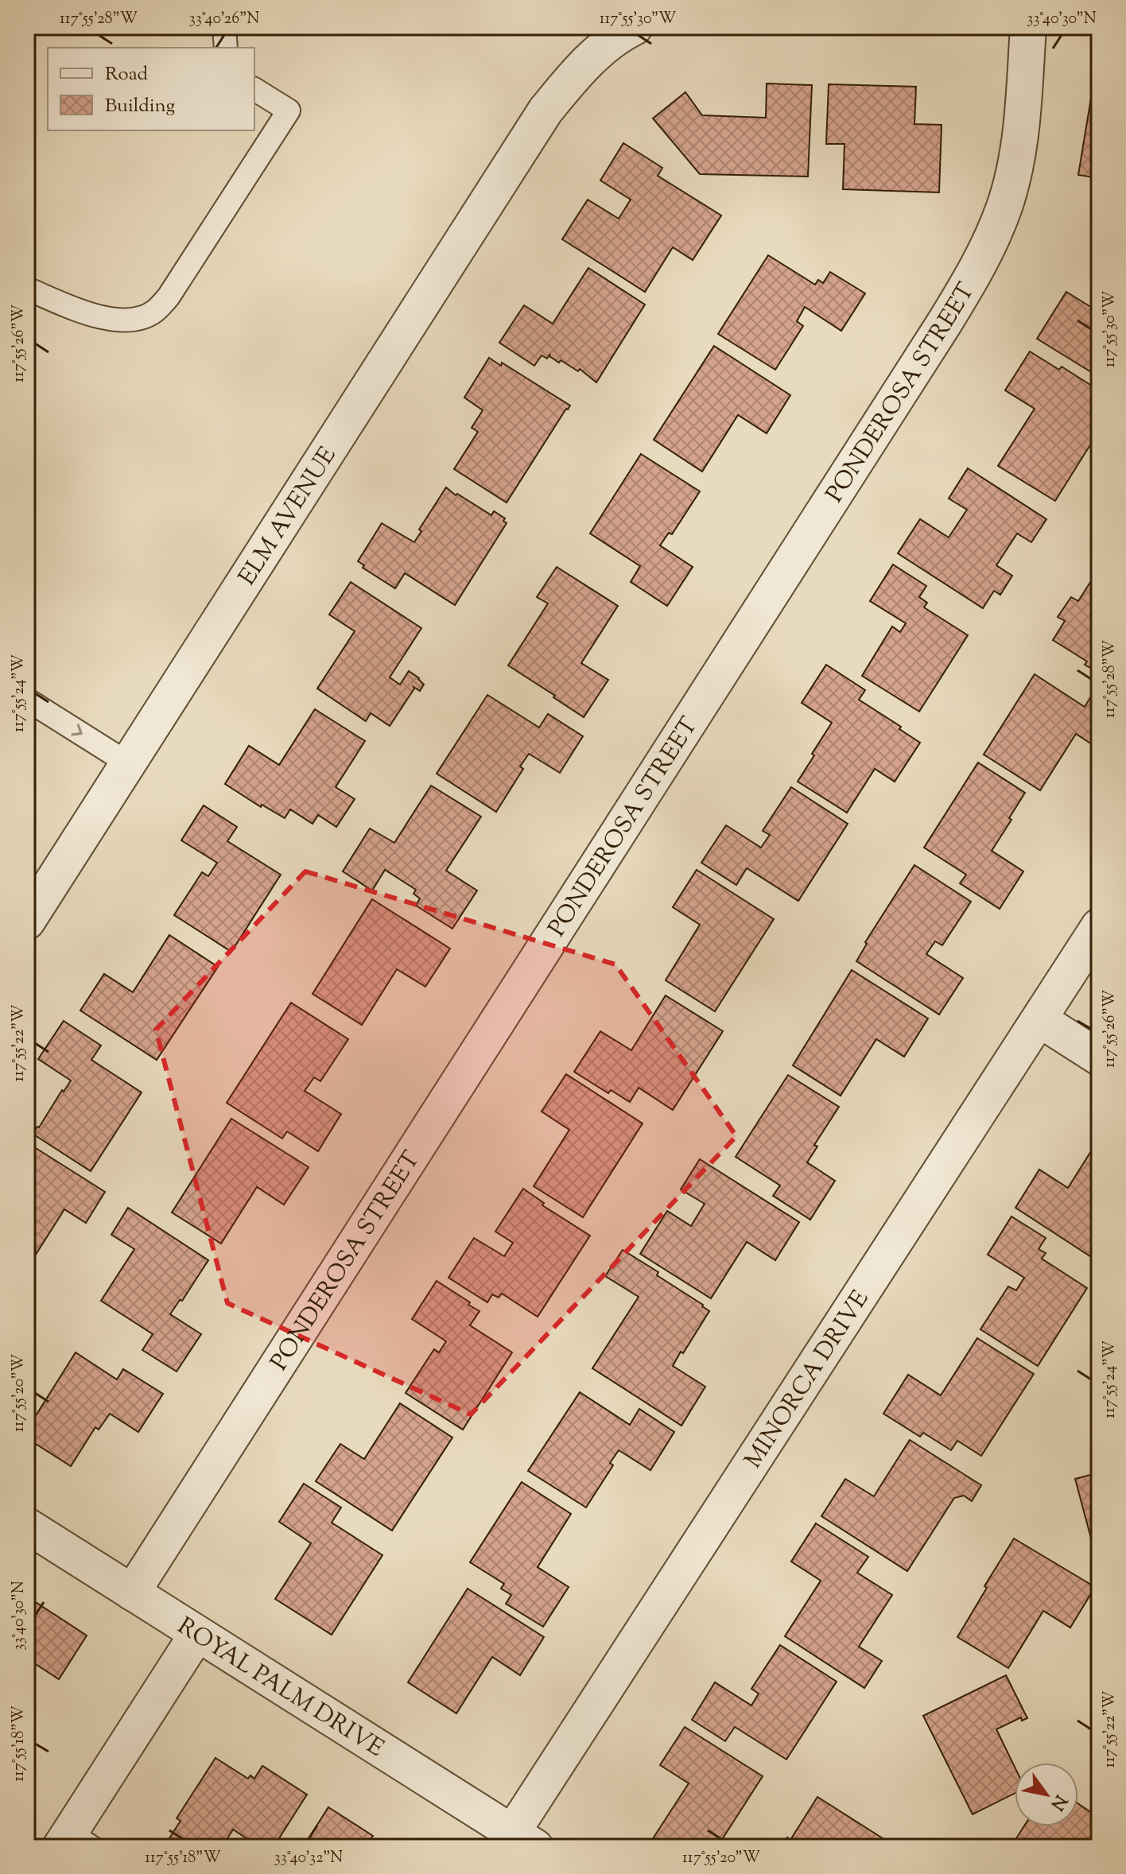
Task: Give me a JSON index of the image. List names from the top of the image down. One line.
{"streets":{"street":["PONDEROSA STREET","ELM AVENUE","MINORCA DRIVE","ROYAL PALM DRIVE"]},"crossings":[["PONDEROSA STREET","ROYAL PALM DRIVE"],["MINORCA DRIVE","ROYAL PALM DRIVE"]],"legend":["Road","Building"],"north":"bottom right","coordinates":["117°55'28\"W","33°40'26\"N","117°55'30\"W","33°40'30\"N","117°55'26\"W","117°55'24\"W","117°55'22\"W","117°55'20\"W","117°55'18\"W","33°40'32\"N"]}
